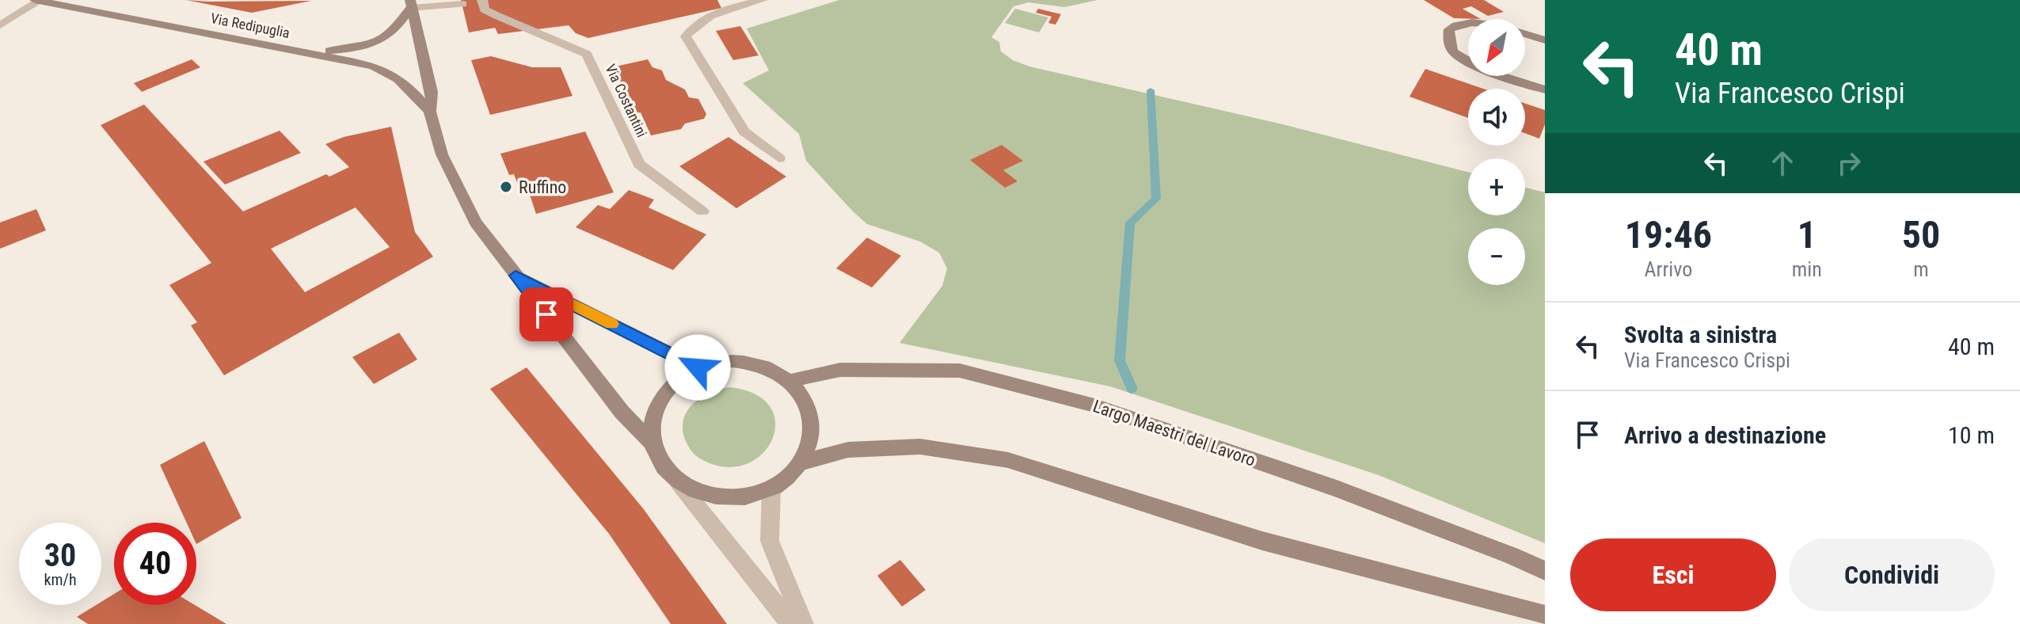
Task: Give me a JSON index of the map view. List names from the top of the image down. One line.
{"streets":{"street":["Via Redipuglia","Via Costantini","Largo Maestri del Lavoro"]},"places":["Ruffino"],"north":"bottom left","page":{"turn":["40 m","Via Francesco Crispi"],"map_buttons":["+","−"],"eta":["19:46","Arrivo","1","min","50","m"],"list":[{"name":"Svolta a sinistra","note":"Via Francesco Crispi","value":"40 m"},{"name":"Arrivo a destinazione","value":"10 m"}],"speed":"30 km/h","limit":"40","buttons":["Esci","Condividi"]}}
